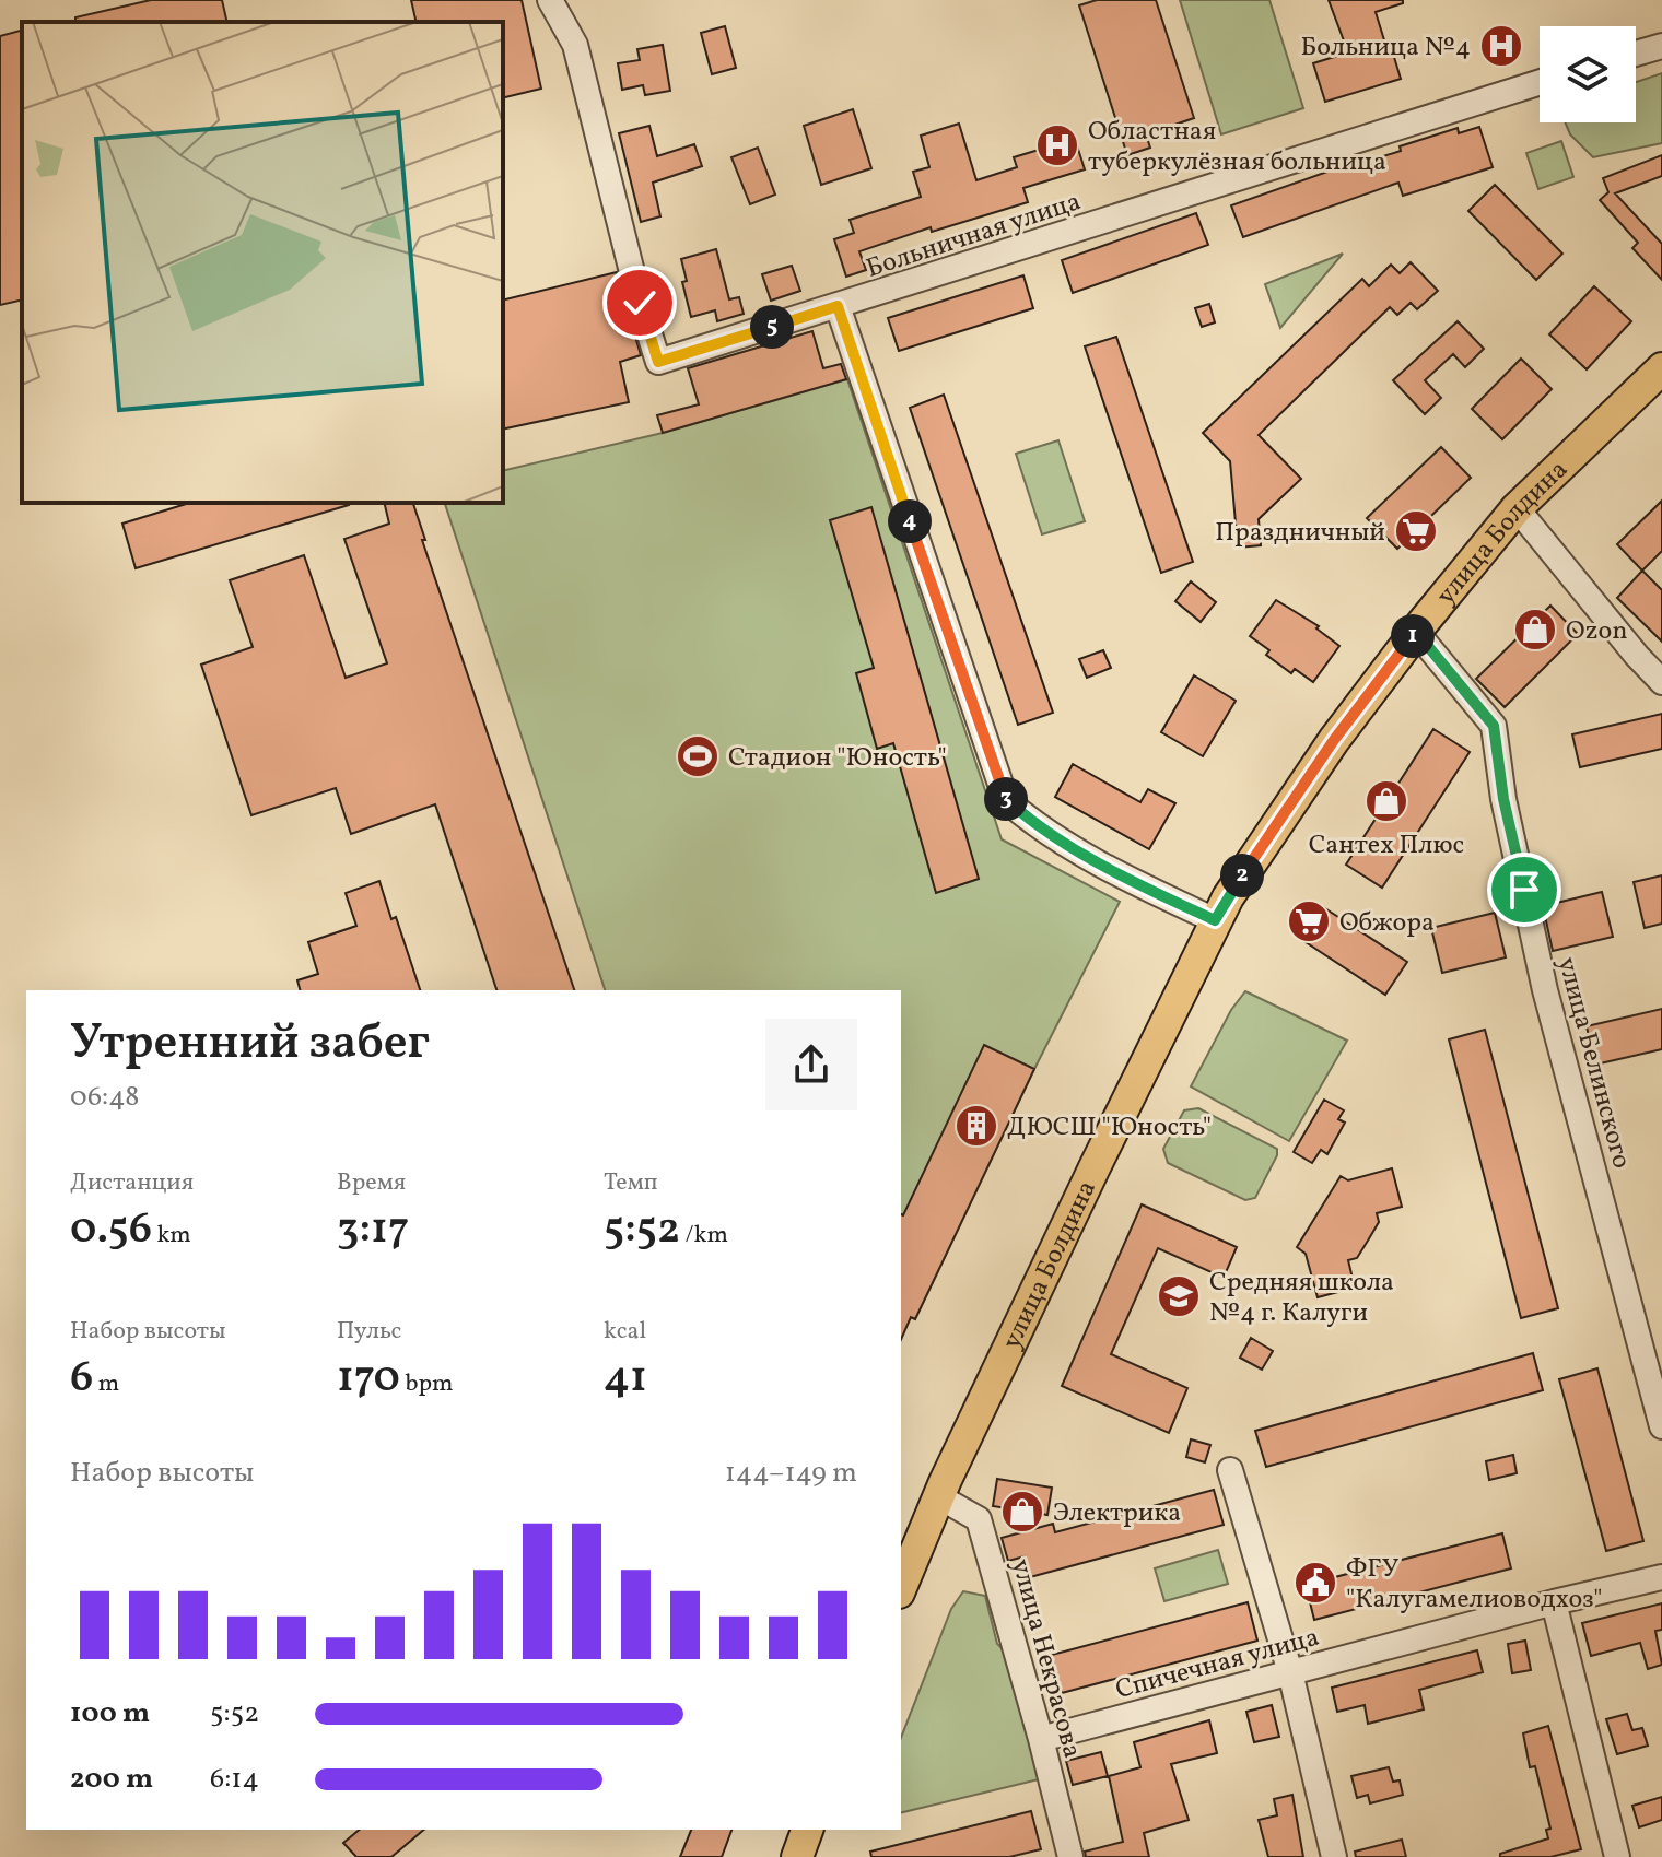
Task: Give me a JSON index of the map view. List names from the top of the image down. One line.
{"streets":{"main road":["улица Болдина"],"street":["Больничная улица","улица Белинского","улица Некрасова","Спичечная улица"]},"crossings":[["улица Болдина","улица Белинского"],["улица Болдина","улица Некрасова"],["улица Некрасова","Спичечная улица"]],"places":{"hospital":["Больница №4","Областная туберкулёзная больница"],"supermarket":["Праздничный","Обжора"],"shop":["Ozon","Сантех Плюс","Электрика"],"sports":["Стадион \"Юность\""],"building":["ДЮСШ \"Юность\""],"school or university":["Средняя школа №4 г. Калуги"],"public building":["ФГУ \"Калугамелиоводхоз\""]},"page":{"pins":["5","4","1","3","2"],"heading":["Утренний забег","06:48"],"stats":[["Дистанция","0.56 km"],["Время","3:17"],["Темп","5:52 /km"],["Набор высоты","6 m"],["Пульс","170 bpm"],["kcal","41"]],"chart":["Набор высоты","144–149 m"],"list":[{"name":"100 m","note":"5:52"},{"name":"200 m","note":"6:14"}]}}
